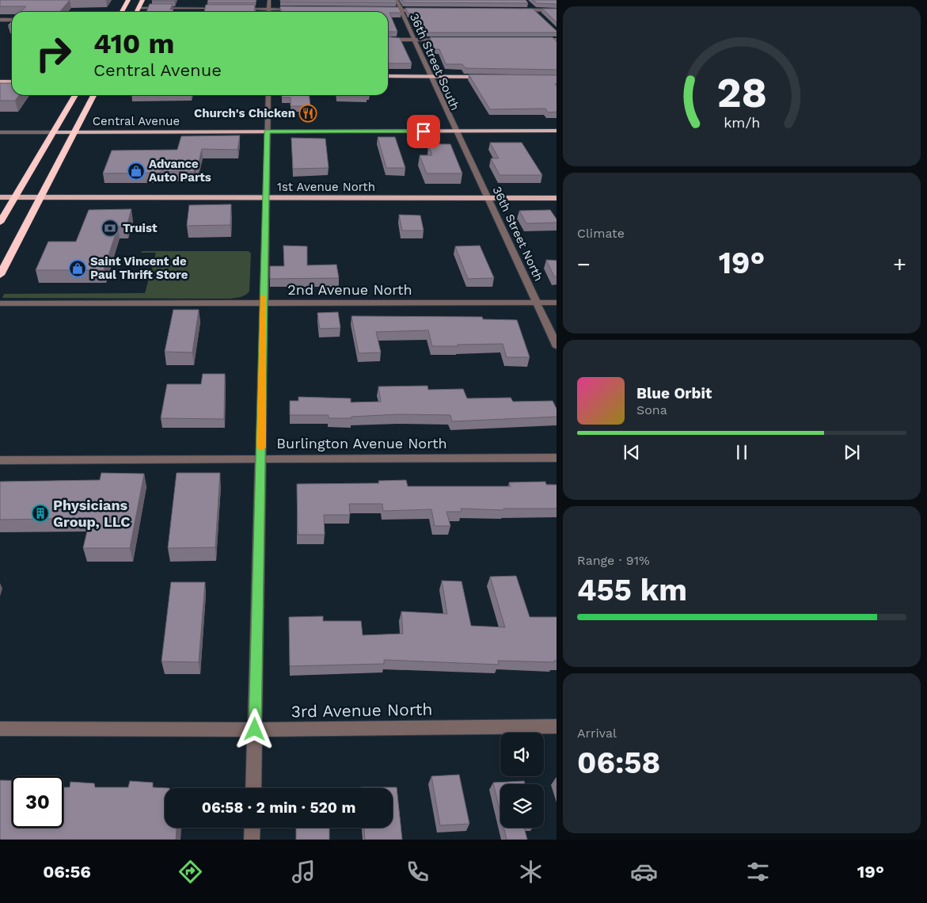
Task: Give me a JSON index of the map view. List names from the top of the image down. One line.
{"streets":{"main road":["Central Avenue","1st Avenue North"],"street":["36th Street South","36th Street North","2nd Avenue North","Burlington Avenue North","3rd Avenue North"]},"crossings":[["36th Street South","Central Avenue"],["36th Street South","36th Street North"],["Central Avenue","36th Street North"],["1st Avenue North","36th Street North"],["36th Street North","2nd Avenue North"]],"places":{"restaurant":["Church's Chicken"],"shop":["Advance Auto Parts","Saint Vincent de Paul Thrift Store"],"bank":["Truist"],"building":["Physicians Group, LLC"]},"page":{"turn":["410 m","Central Avenue"],"tile":["Climate",["Range · 91%","455 km"],["Arrival","06:58"]],"heat":["−","19°","+"],"song":["Blue Orbit","Sona"],"limit":"30","trip":"06:58 · 2 min · 520 m","tabs":["06:56","19°"],"gauge":["28","km/h"]}}
